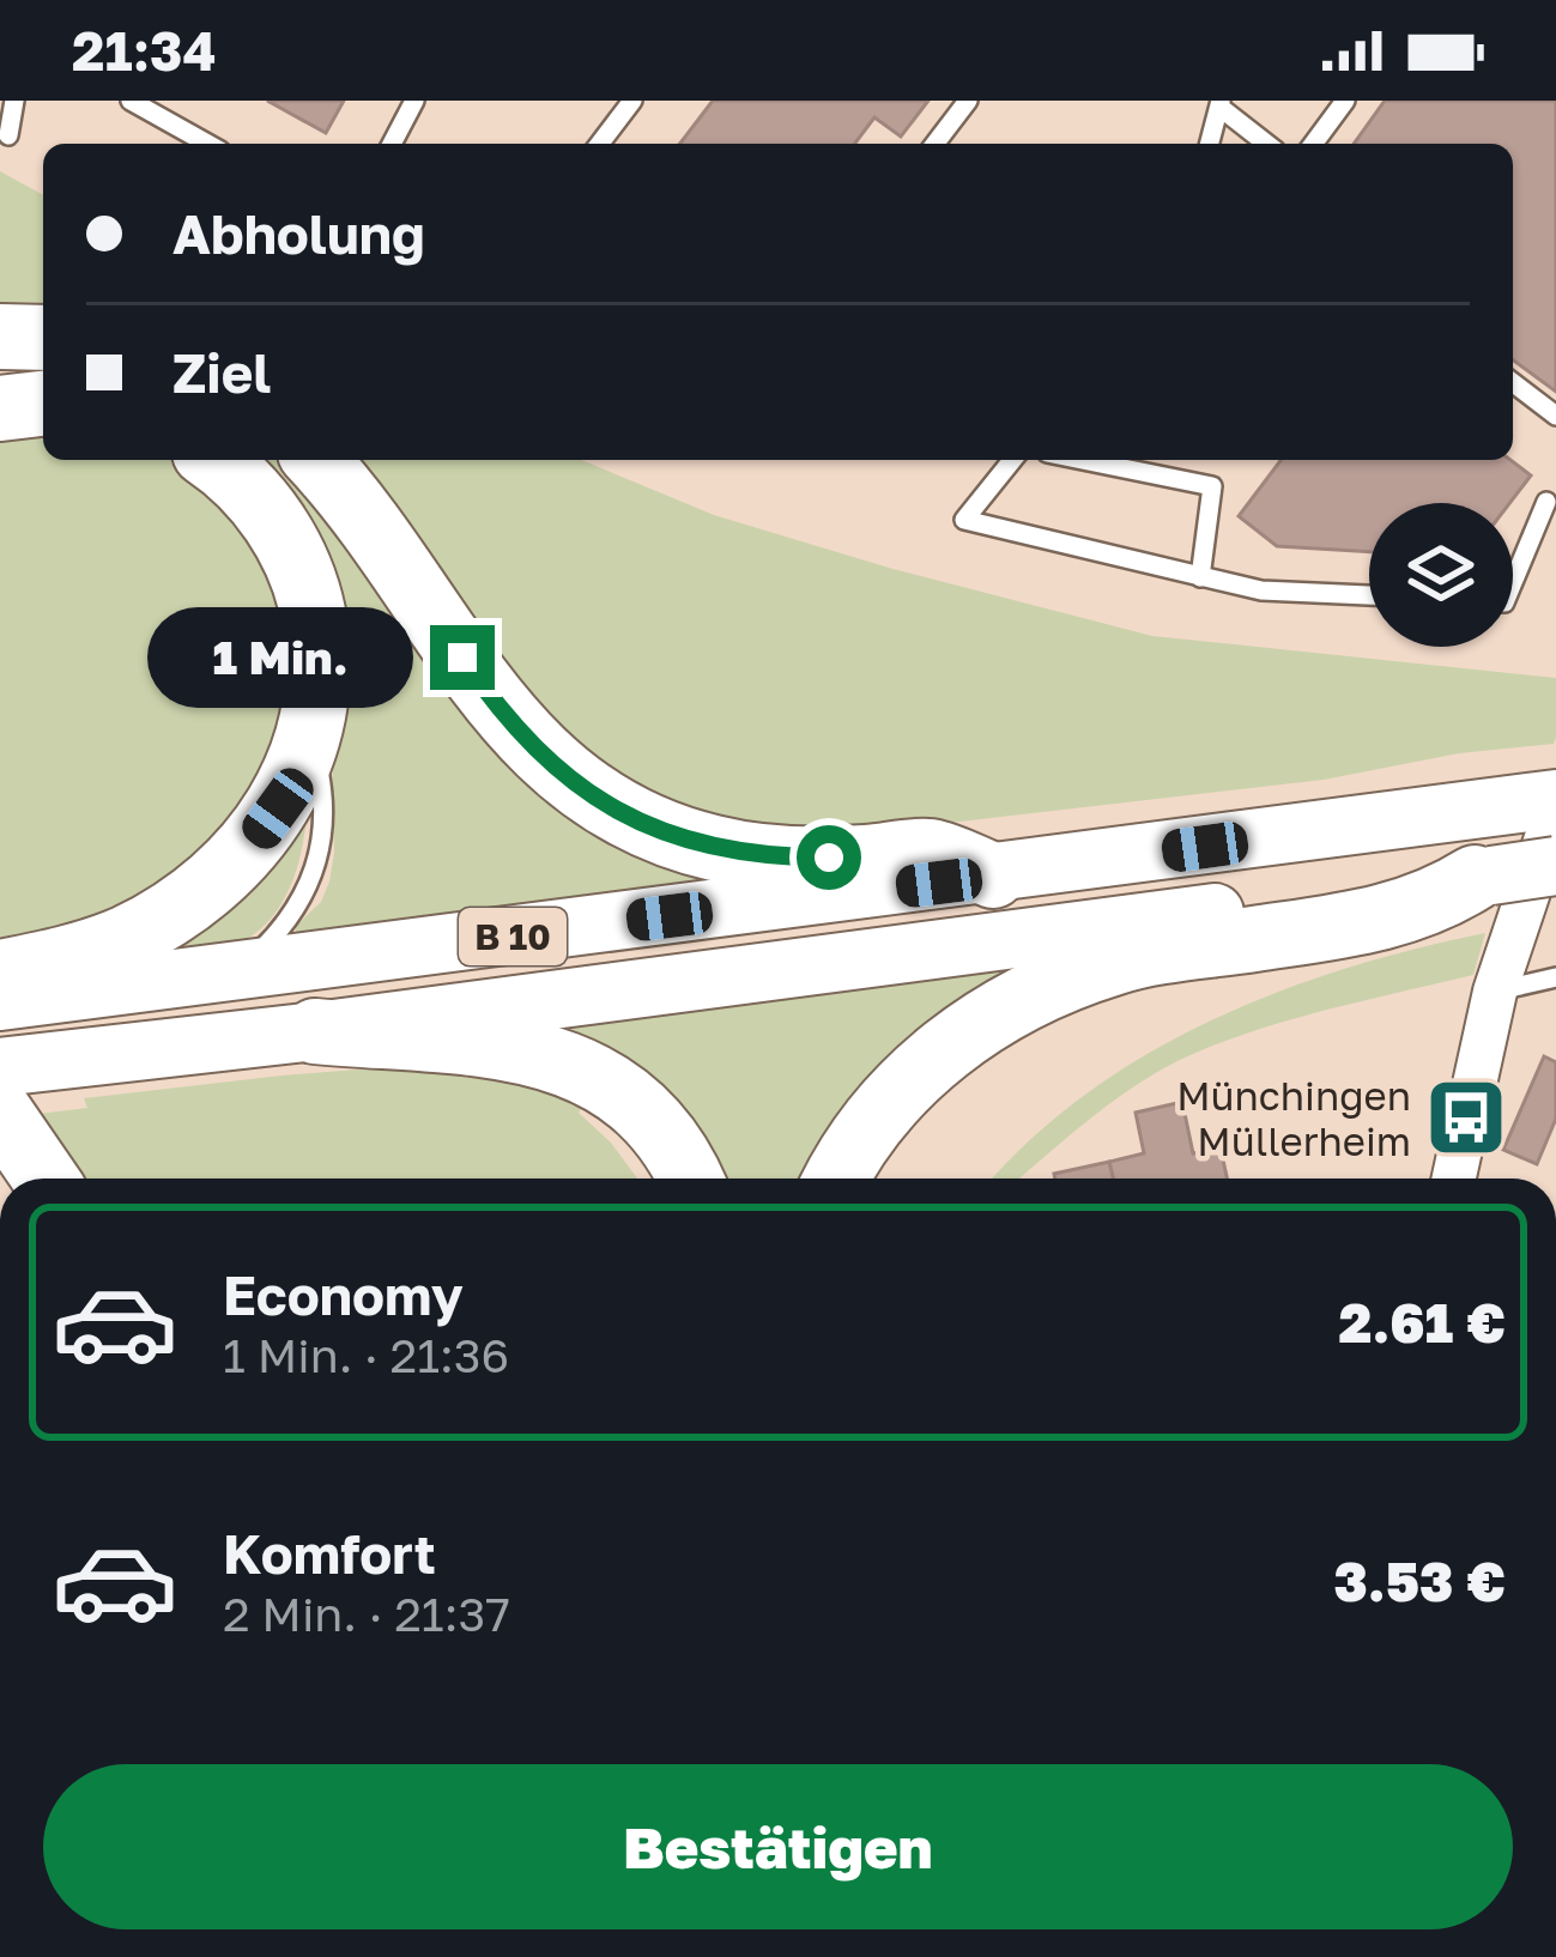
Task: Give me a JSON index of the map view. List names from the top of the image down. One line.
{"streets":{"highway":["B 10"]},"places":{"bus stop":["Münchingen Müllerheim"]},"page":{"status":"21:34","banner":["Abholung","Ziel"],"bubble":"1 Min.","list":[{"name":"Economy","note":"1 Min. · 21:36","value":"2.61 €"},{"name":"Komfort","note":"2 Min. · 21:37","value":"3.53 €"}],"buttons":"Bestätigen"}}
